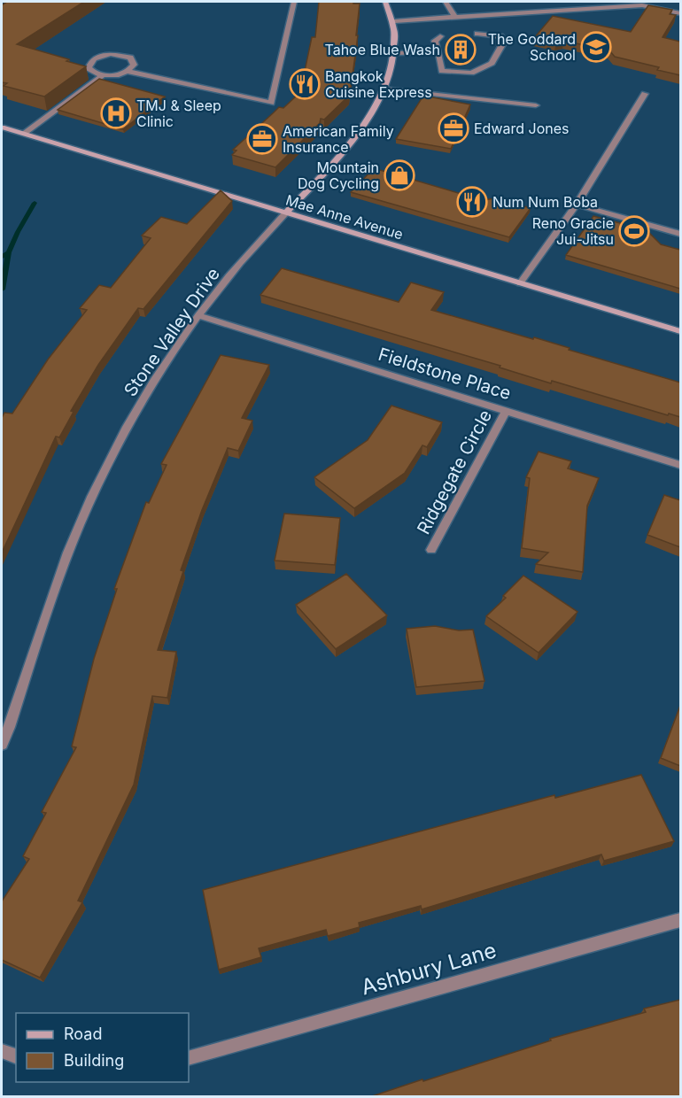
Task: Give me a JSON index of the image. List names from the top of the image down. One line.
{"streets":{"main road":["Mae Anne Avenue","Stone Valley Drive"],"street":["Fieldstone Place","Ridgegate Circle","Ashbury Lane"]},"crossings":[["Mae Anne Avenue","Stone Valley Drive"],["Stone Valley Drive","Fieldstone Place"],["Fieldstone Place","Ridgegate Circle"]],"places":{"school or university":["The Goddard School"],"building":["Tahoe Blue Wash"],"restaurant":["Bangkok Cuisine Express","Num Num Boba"],"hospital":["TMJ & Sleep Clinic"],"office":["Edward Jones","American Family Insurance"],"shop":["Mountain Dog Cycling"],"sports":["Reno Gracie Jui-Jitsu"]},"legend":["Road","Building"]}
